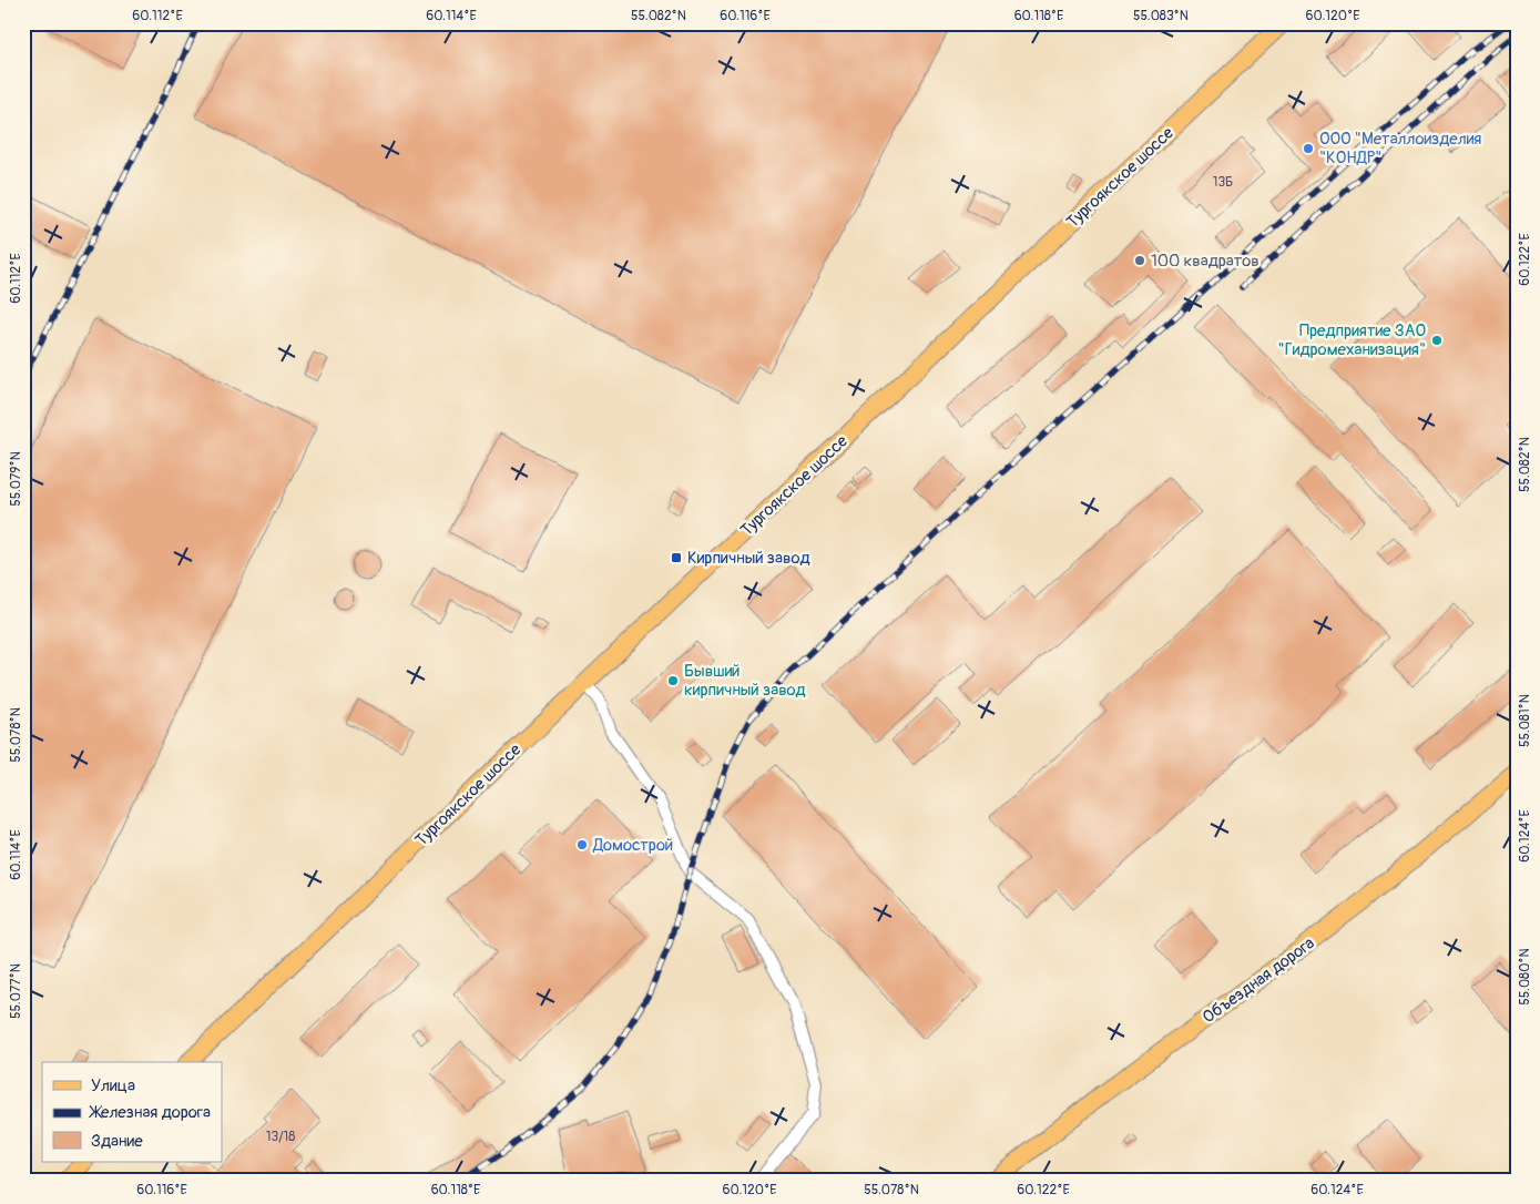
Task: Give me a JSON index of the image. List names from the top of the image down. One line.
{"streets":{"main road":["Тургоякское шоссе","Объездная дорога"]},"places":{"other":["ООО \"Металлоизделия \"КОНДР\"","100 квадратов","Предприятие ЗАО \"Гидромеханизация\"","Бывший кирпичный завод","Домострой"],"transit":["Кирпичный завод"]},"house_numbers":["13Б","13/18"],"legend":["Улица","Железная дорога","Здание"],"coordinates":["60.112°E","60.114°E","55.082°N","60.116°E","60.118°E","55.083°N","60.120°E","60.122°E","55.079°N","55.081°N","55.078°N","60.124°E","55.080°N","55.077°N"]}
